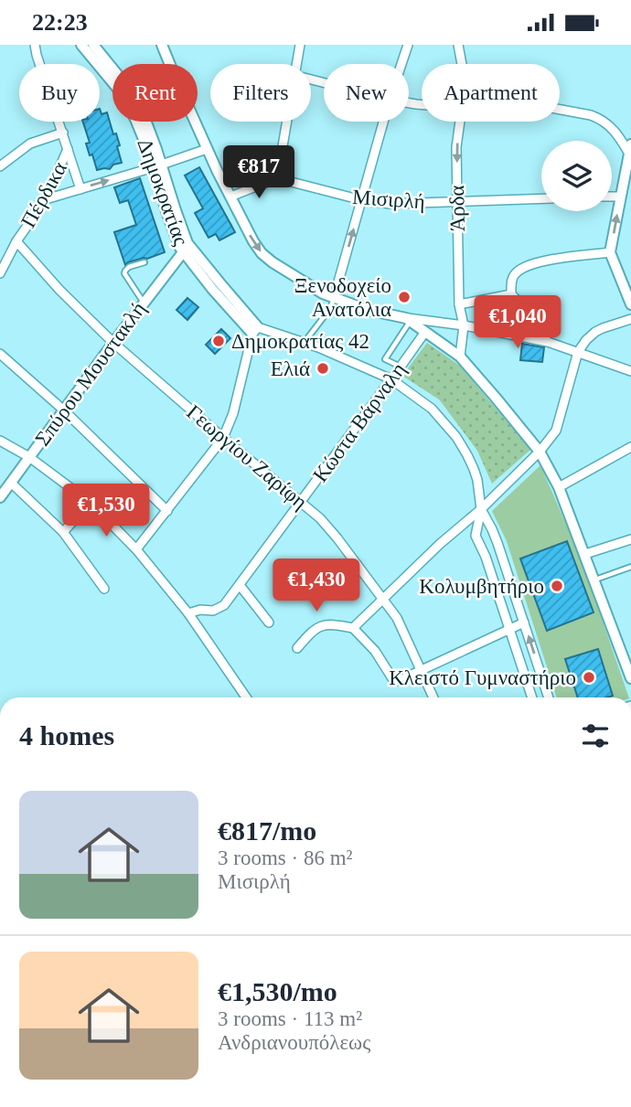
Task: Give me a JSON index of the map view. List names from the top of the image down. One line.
{"streets":{"street":["Δημοκρατίας","Πέρδικα","Μισιρλή","Άρδα","Σπύρου Μουστακλή","Κώστα Βάρναλη","Γεωργίου Ζαρίφη"]},"crossings":[["Δημοκρατίας","Σπύρου Μουστακλή"],["Πέρδικα","Γεωργίου Ζαρίφη"],["Μισιρλή","Άρδα"],["Σπύρου Μουστακλή","Γεωργίου Ζαρίφη"],["Κώστα Βάρναλη","Γεωργίου Ζαρίφη"]],"places":["Ξενοδοχείο Ανατόλια","Δημοκρατίας 42","Ελιά","Κολυμβητήριο","Κλειστό Γυμναστήριο"],"page":{"status":"22:23","chip":["Buy","Rent","Filters","New","Apartment"],"price":["€817","€1,040","€1,530","€1,430"],"heading":"4 homes","list":[{"name":"€817/mo","note":"3 rooms · 86 m² · Μισιρλή"},{"name":"€1,530/mo","note":"3 rooms · 113 m² · Ανδριανουπόλεως"}]}}
